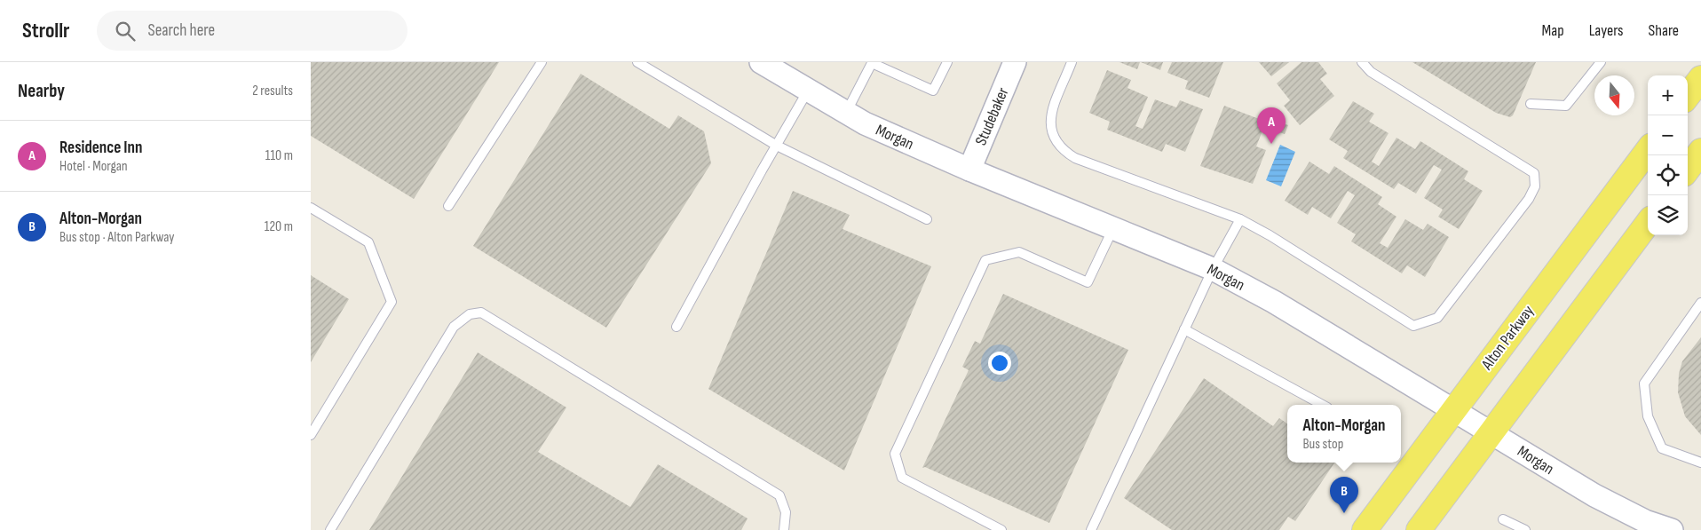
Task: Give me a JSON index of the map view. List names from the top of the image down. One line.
{"streets":{"main road":["Alton Parkway"],"street":["Studebaker","Morgan"]},"crossings":[["Studebaker","Morgan"],["Morgan","Alton Parkway"]],"north":"bottom","page":{"header":"Strollr","search":"Search here","nav":["Map","Layers","Share"],"heading":["Nearby","2 results"],"map_buttons":["+","−"],"pins":["A","B"],"list":[{"mark":"A","name":"Residence Inn","note":"Hotel · Morgan","value":"110 m"},{"mark":"B","name":"Alton-Morgan","note":"Bus stop · Alton Parkway","value":"120 m"}],"popup":["Alton-Morgan","Bus stop"]}}
